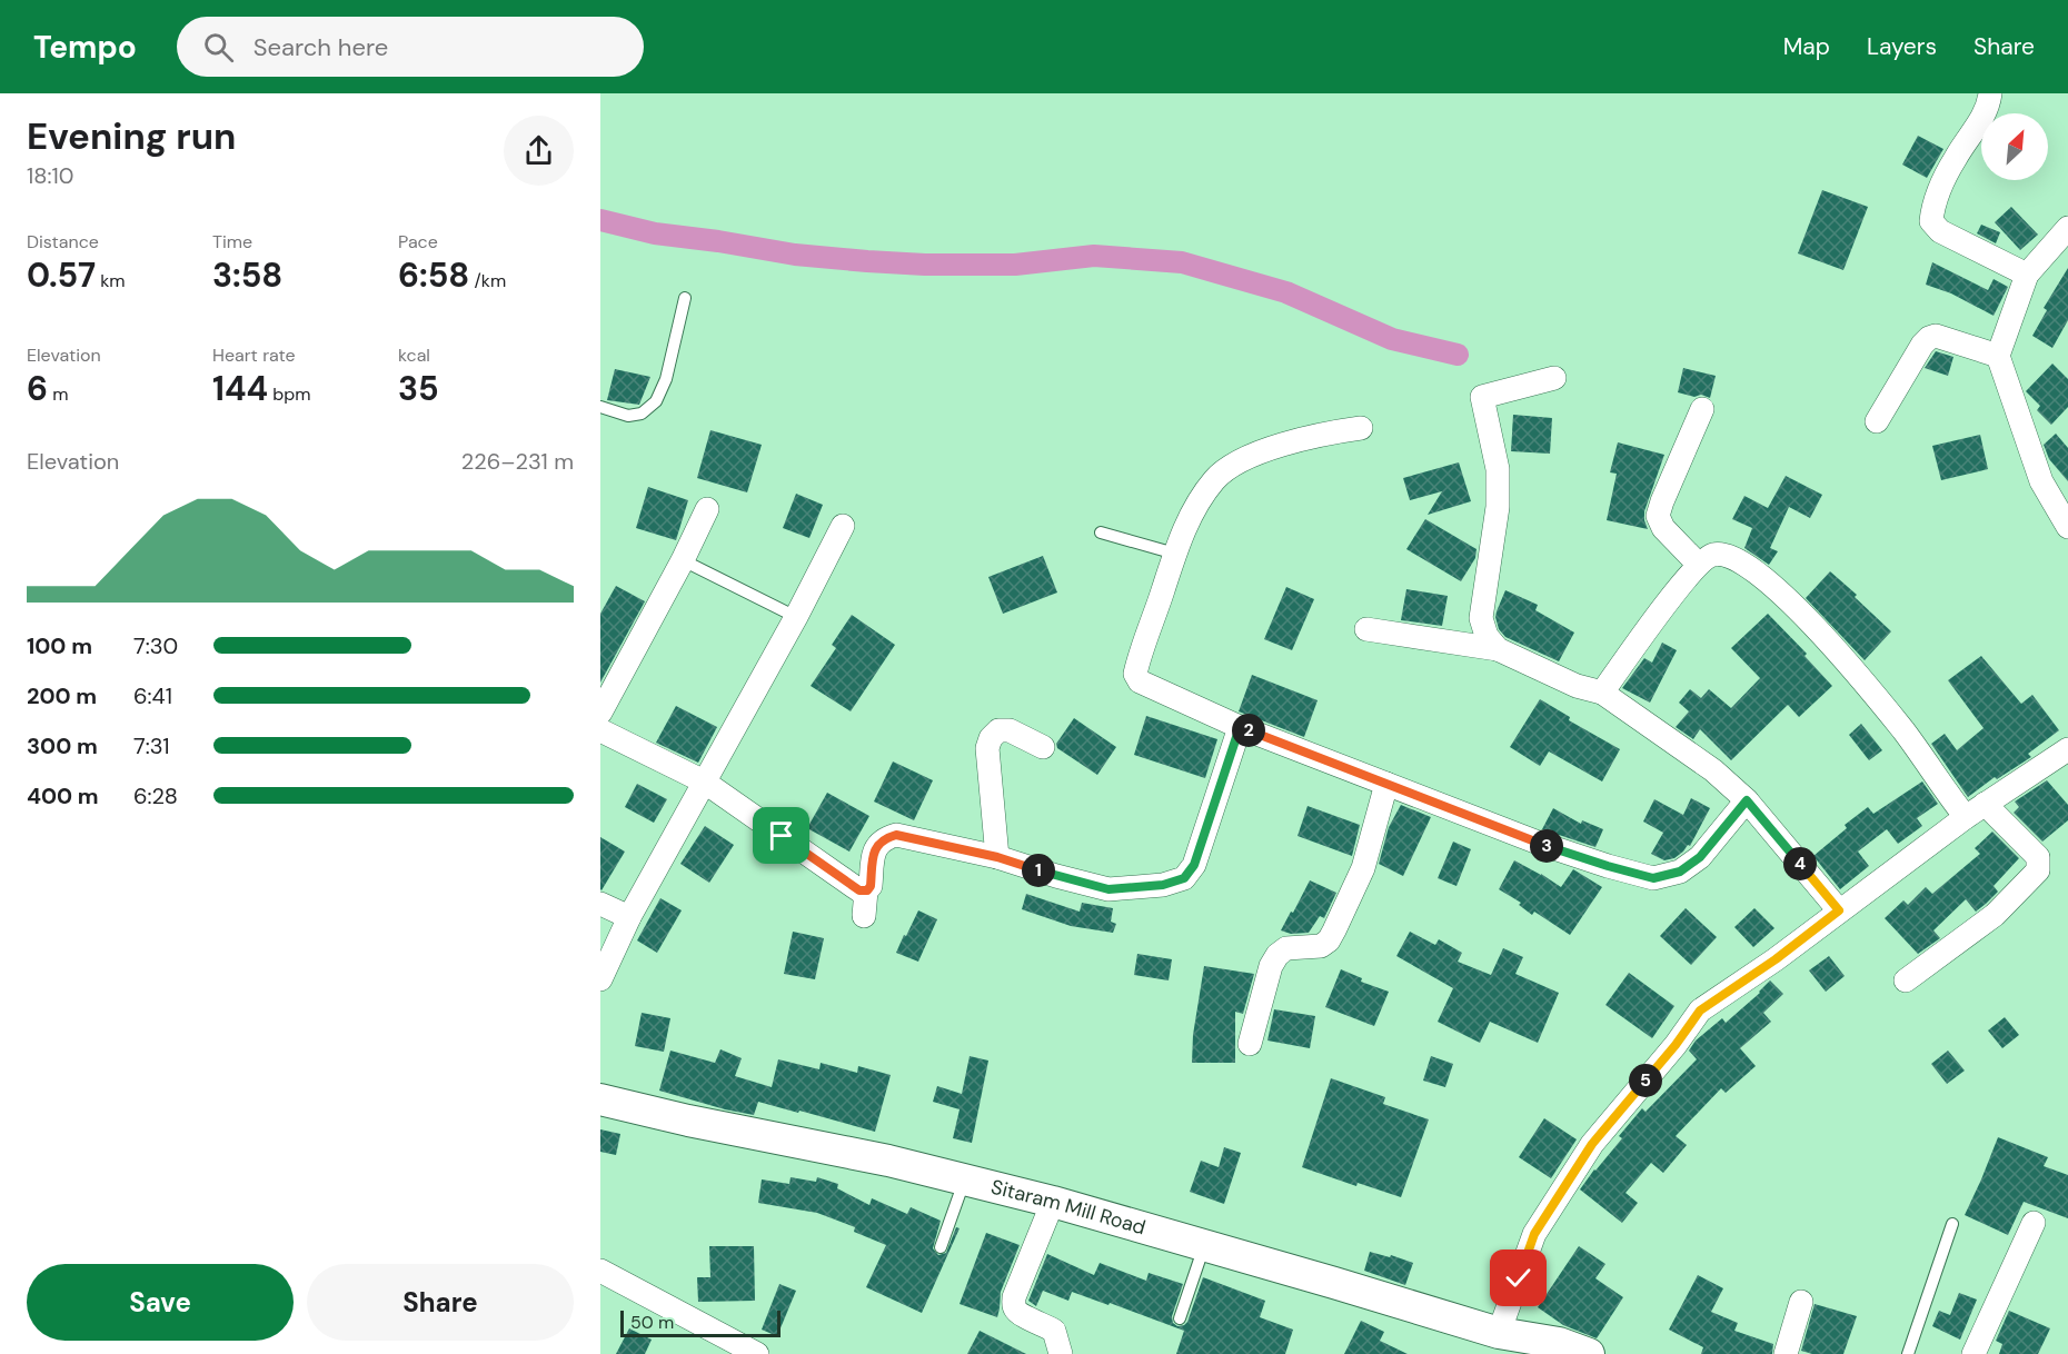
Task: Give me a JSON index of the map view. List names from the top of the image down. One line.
{"streets":{"main road":["Sitaram Mill Road"]},"scale_bar":"50 m","north":"top right","page":{"header":"Tempo","search":"Search here","nav":["Map","Layers","Share"],"heading":["Evening run","18:10"],"stats":[["Distance","0.57 km"],["Time","3:58"],["Pace","6:58 /km"],["Elevation","6 m"],["Heart rate","144 bpm"],["kcal","35"]],"chart":["Elevation","226–231 m"],"list":[{"name":"100 m","note":"7:30"},{"name":"200 m","note":"6:41"},{"name":"300 m","note":"7:31"},{"name":"400 m","note":"6:28"}],"pins":["2","3","4","1","5"],"buttons":["Save","Share"],"scale":"50 m"}}
